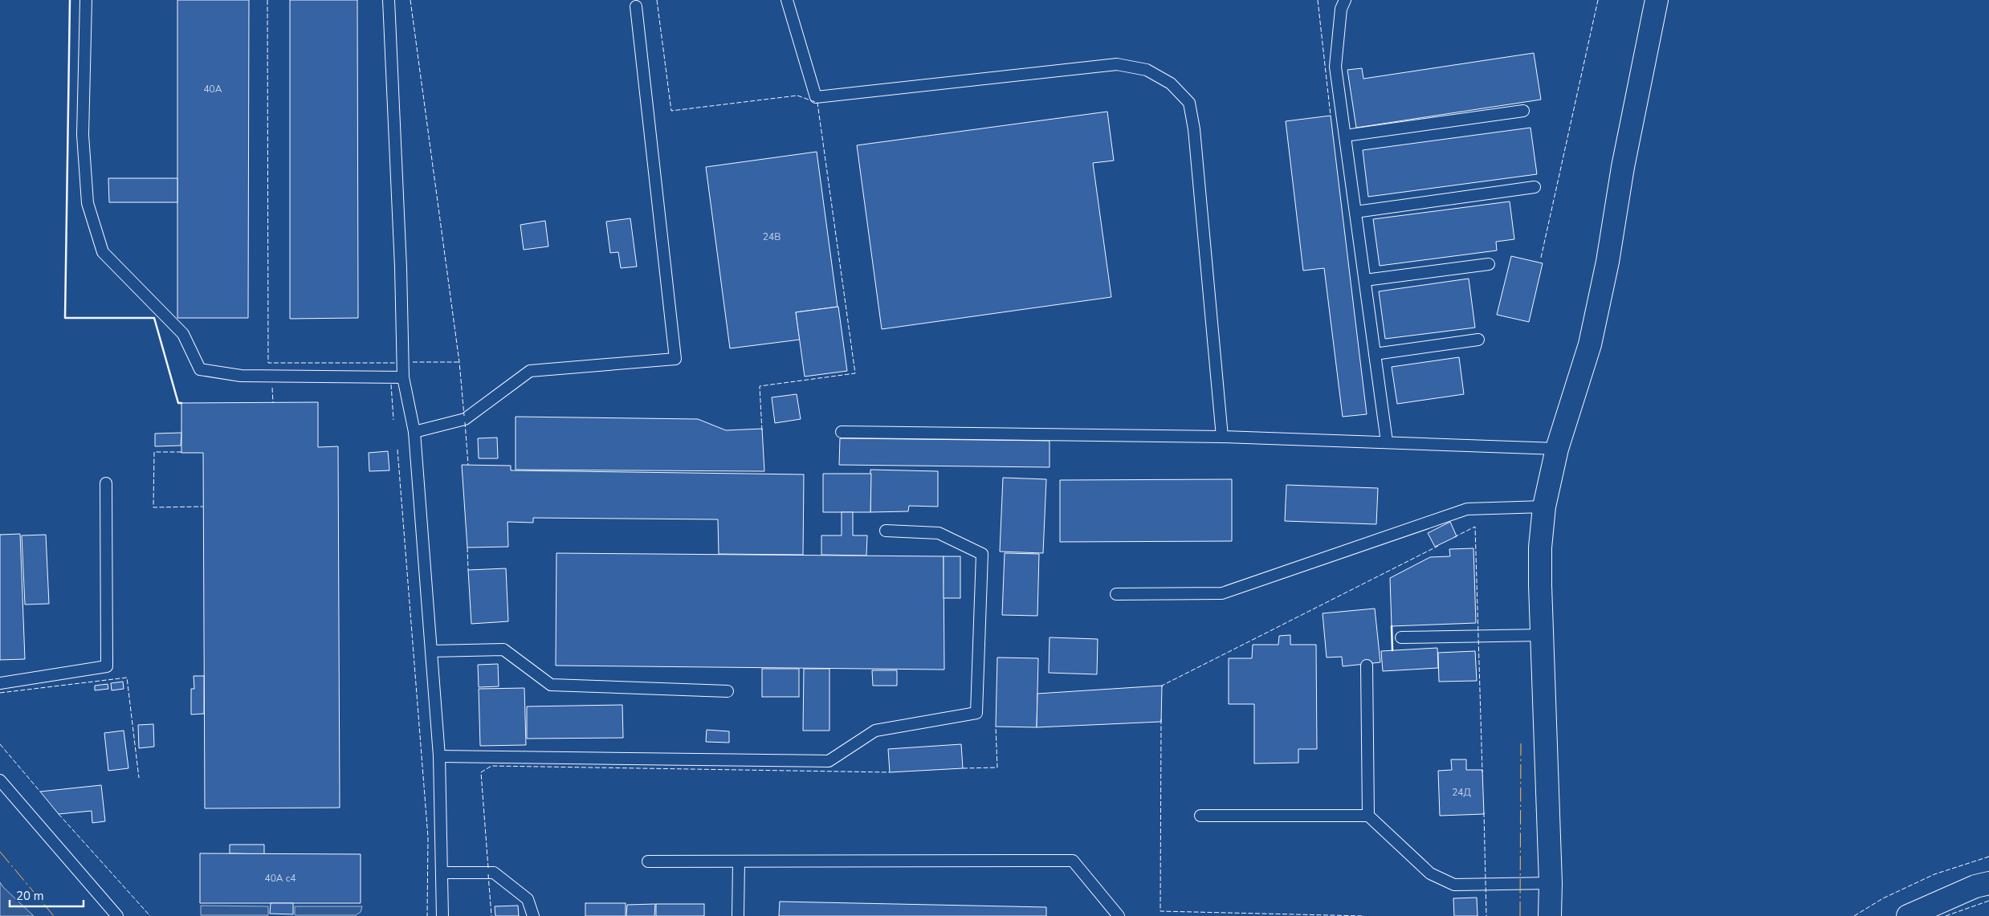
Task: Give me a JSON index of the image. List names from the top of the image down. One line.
{"house_numbers":["40А","24В","24Д","40А с4"],"scale_bar":"20 m"}
